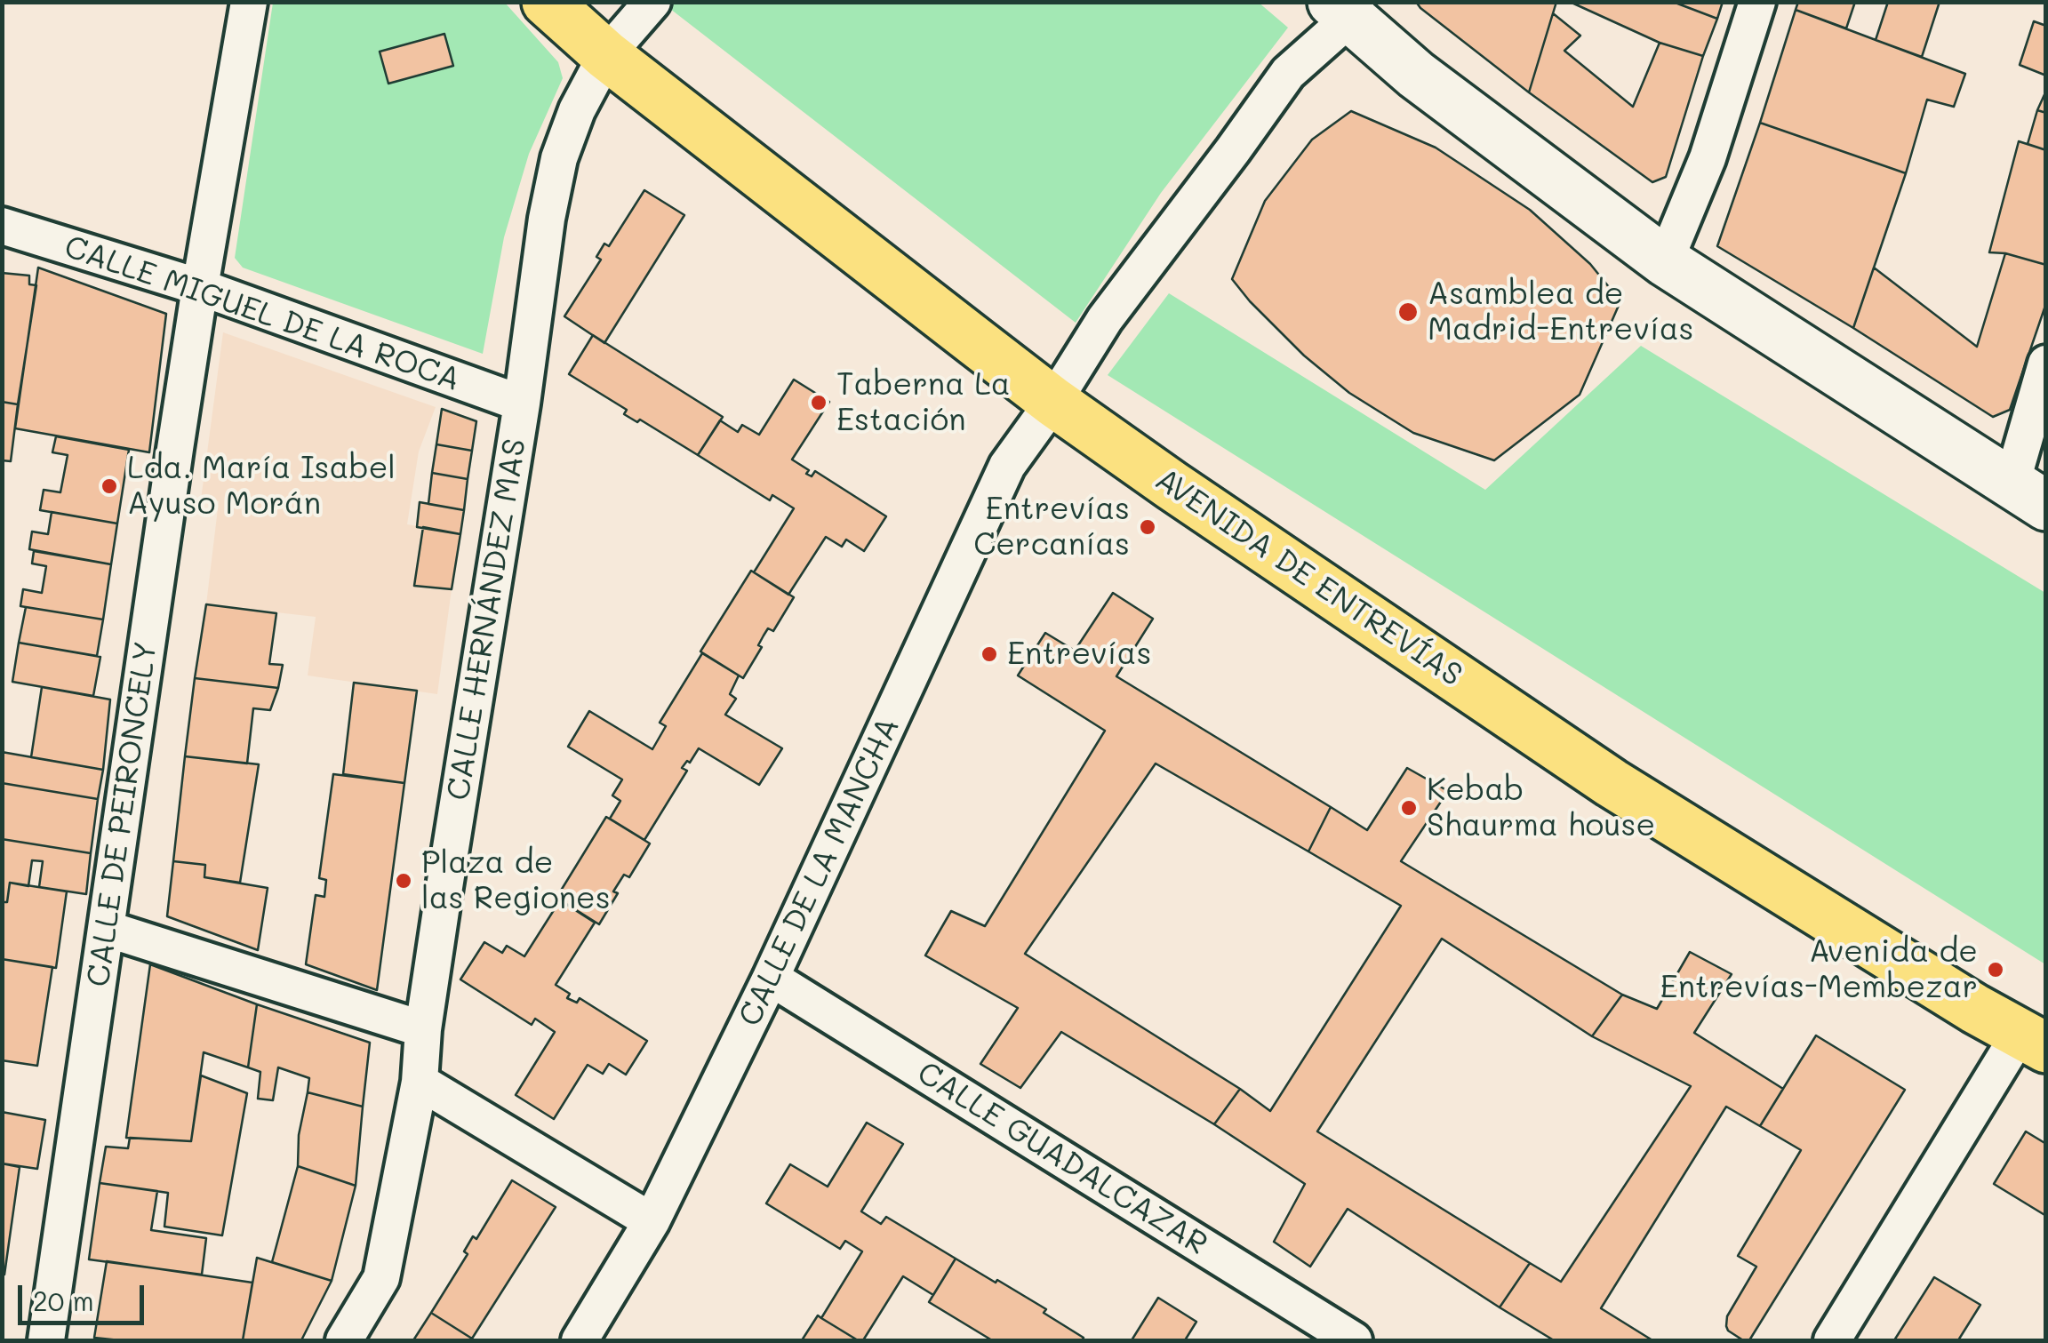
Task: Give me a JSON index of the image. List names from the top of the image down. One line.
{"streets":{"main road":["AVENIDA DE ENTREVÍAS"],"street":["CALLE MIGUEL DE LA ROCA","CALLE HERNÁNDEZ MAS","CALLE DE PEIRONCELY","CALLE DE LA MANCHA","CALLE GUADALCAZAR"]},"crossings":[["CALLE MIGUEL DE LA ROCA","CALLE HERNÁNDEZ MAS"],["CALLE MIGUEL DE LA ROCA","CALLE DE PEIRONCELY"],["AVENIDA DE ENTREVÍAS","CALLE HERNÁNDEZ MAS"],["AVENIDA DE ENTREVÍAS","CALLE DE LA MANCHA"],["CALLE DE LA MANCHA","CALLE GUADALCAZAR"]],"places":["Asamblea de Madrid-Entrevías","Taberna La Estación","Lda. María Isabel Ayuso Morán","Entrevías Cercanías","Entrevías","Kebab Shaurma house","Plaza de las Regiones","Avenida de Entrevías-Membezar"],"scale_bar":"20 m"}
